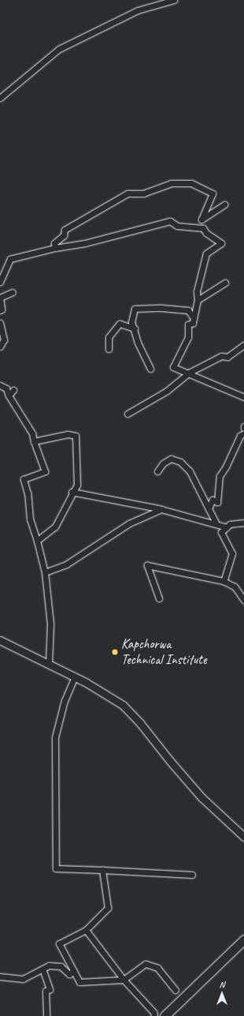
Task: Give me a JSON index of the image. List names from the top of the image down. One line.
{"places":["Kapchorwa Technical Institute"],"north":"top"}
